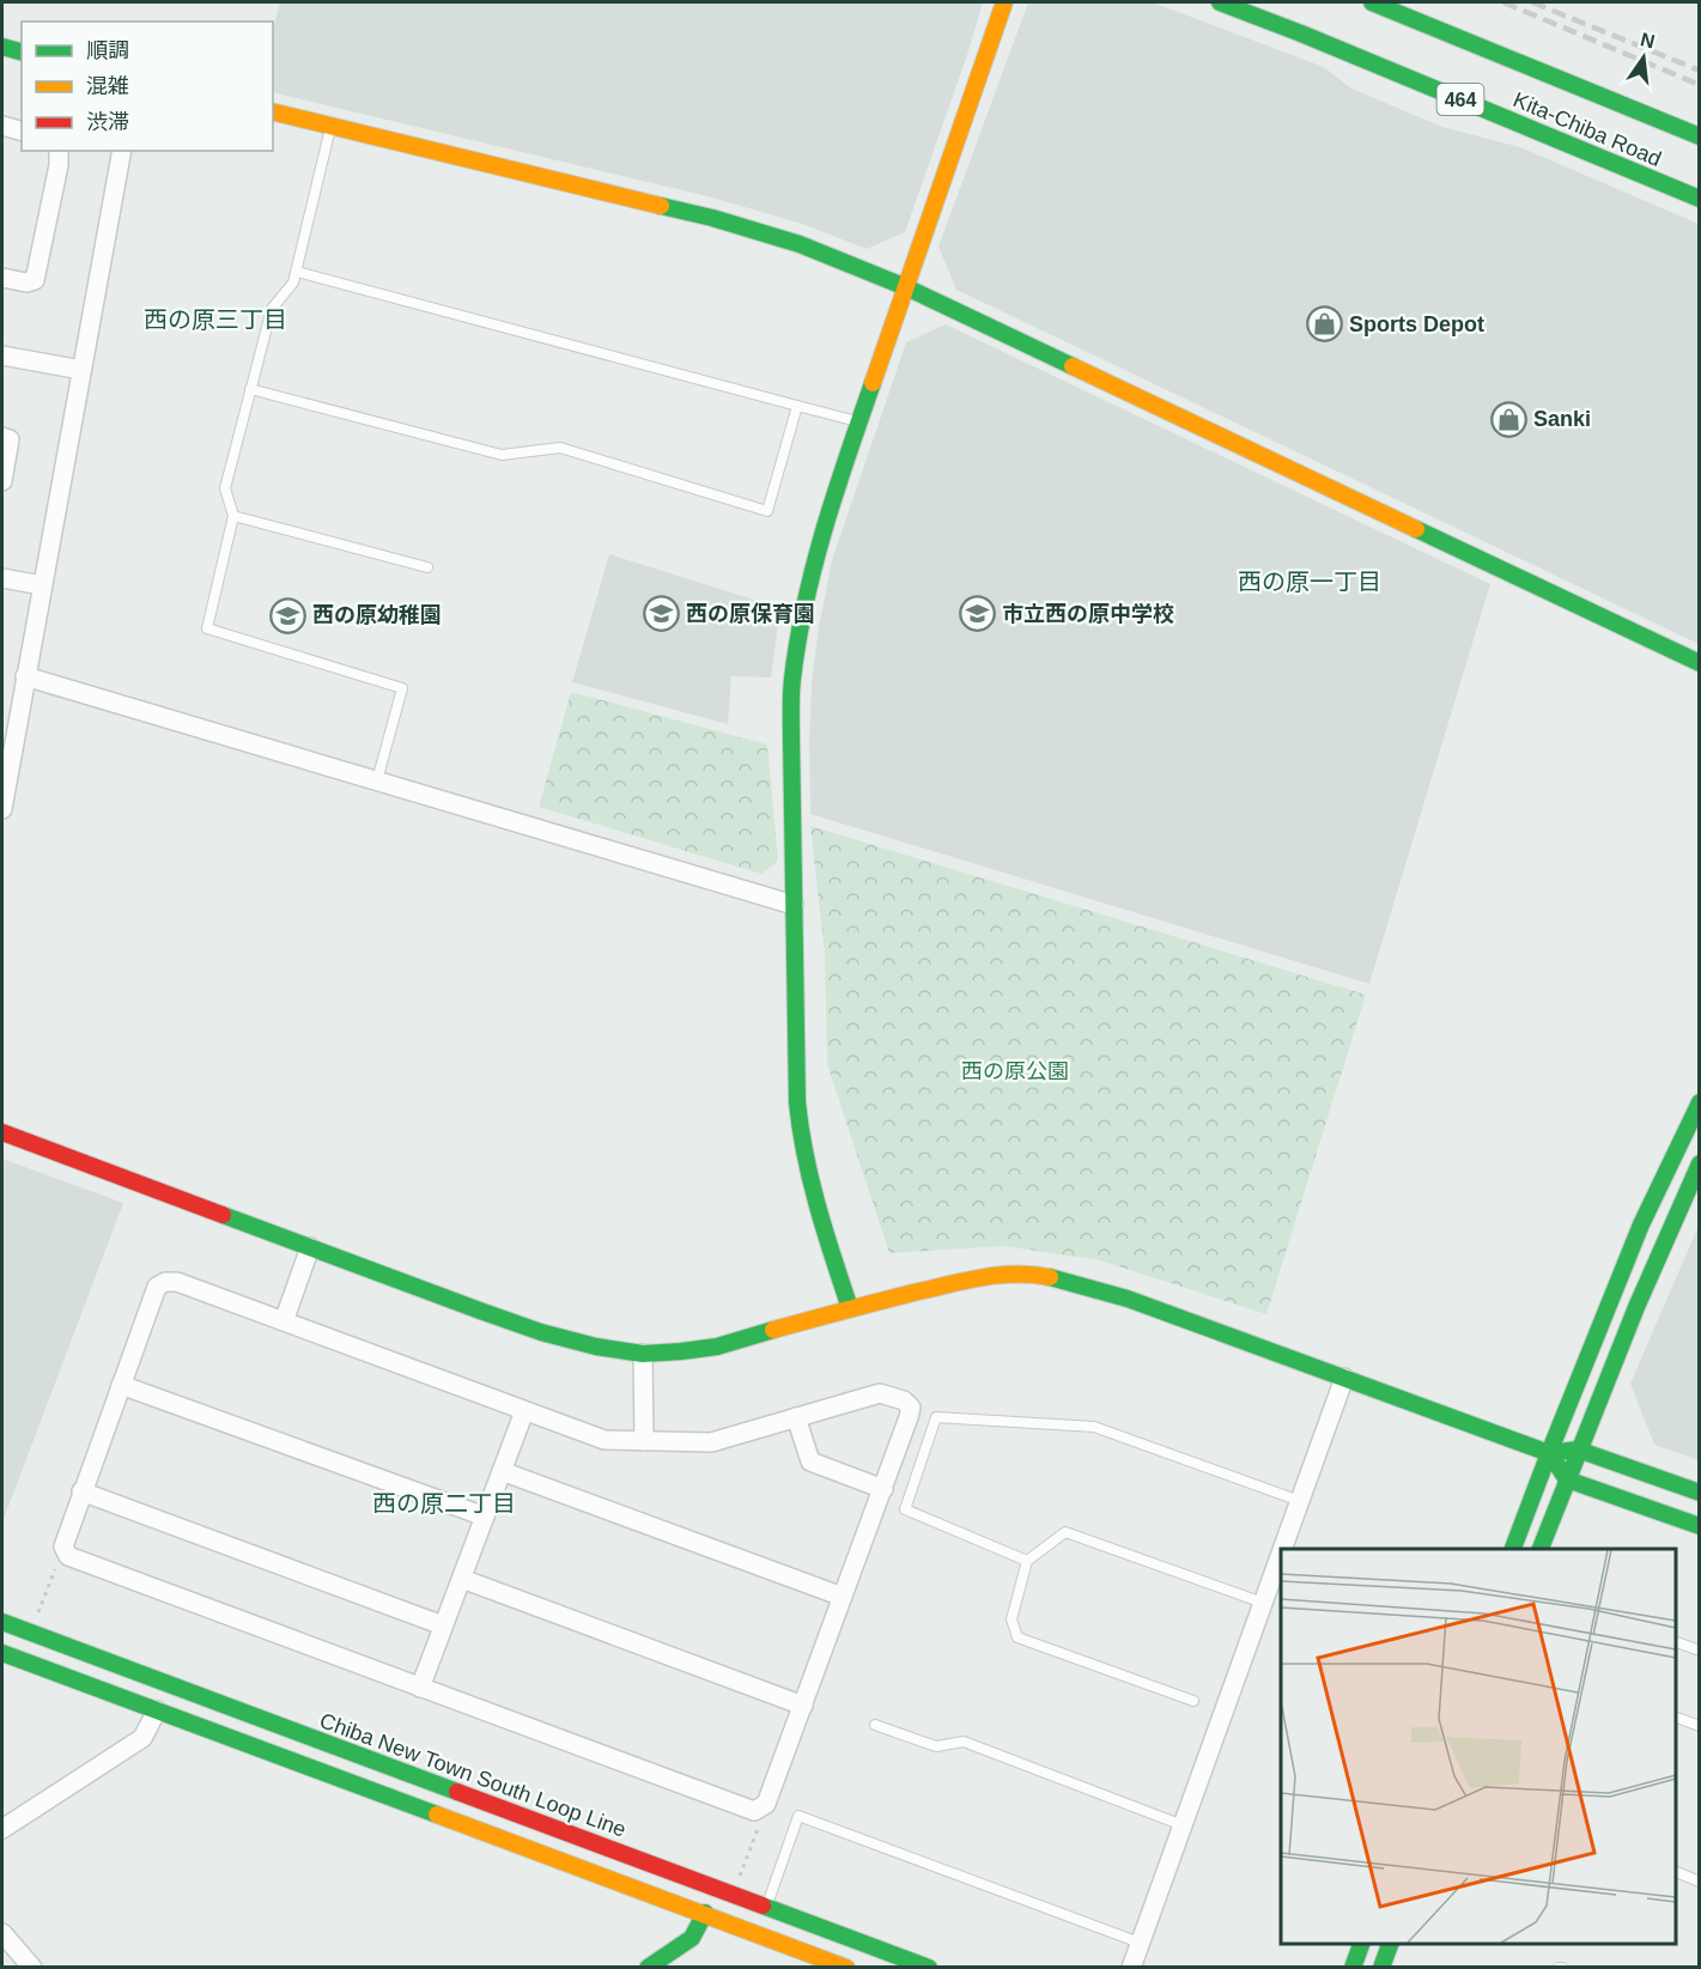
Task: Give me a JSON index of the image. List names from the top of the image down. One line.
{"streets":{"main road":["464","Kita-Chiba Road","Chiba New Town South Loop Line"]},"districts":["西の原三丁目","西の原一丁目","西の原二丁目"],"parks":["西の原公園"],"places":{"shop":["Sports Depot","Sanki"],"school or university":["西の原保育園","市立西の原中学校","西の原幼稚園"]},"legend":["順調","混雑","渋滞"],"north":"top"}
